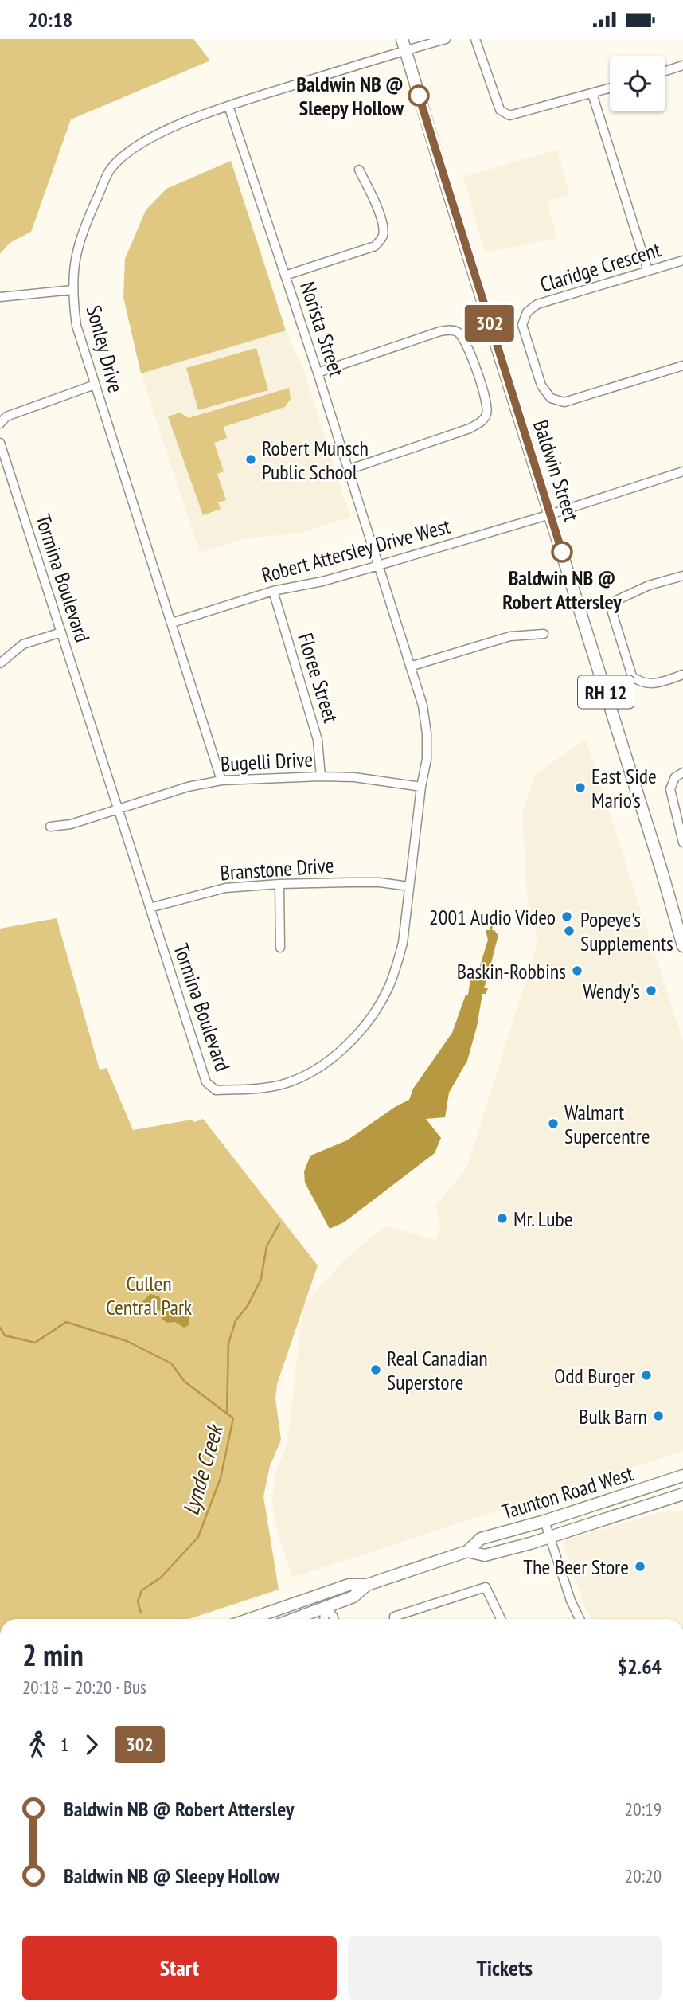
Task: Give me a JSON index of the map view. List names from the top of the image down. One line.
{"streets":{"main road":["Baldwin Street","RH 12","Taunton Road West"],"street":["Claridge Crescent","Norista Street","Sonley Drive","Robert Attersley Drive West","Tormina Boulevard","Floree Street","Bugelli Drive","Branstone Drive"]},"crossings":[["Norista Street","Sonley Drive"],["Norista Street","Robert Attersley Drive West"],["Norista Street","Tormina Boulevard"],["Sonley Drive","Baldwin Street"],["Sonley Drive","Robert Attersley Drive West"],["Sonley Drive","Bugelli Drive"],["Baldwin Street","Robert Attersley Drive West"],["Robert Attersley Drive West","Tormina Boulevard"],["Robert Attersley Drive West","Floree Street"],["Tormina Boulevard","Bugelli Drive"],["Tormina Boulevard","Branstone Drive"],["Floree Street","Bugelli Drive"]],"water":["Lynde Creek"],"parks":["Cullen Central Park"],"places":["Baldwin NB @ Sleepy Hollow","Robert Munsch Public School","Baldwin NB @ Robert Attersley","East Side Mario's","2001 Audio Video","Popeye's Supplements","Baskin-Robbins","Wendy's","Walmart Supercentre","Mr. Lube","Real Canadian Superstore","Odd Burger","Bulk Barn","The Beer Store"],"lines":["bus line 302"],"page":{"status":"20:18","on_map":"302","heading":["2 min","20:18 – 20:20 · Bus","$2.64"],"legs":["1","302"],"list":[{"name":"Baldwin NB @ Robert Attersley","value":"20:19"},{"name":"Baldwin NB @ Sleepy Hollow","value":"20:20"}],"buttons":["Start","Tickets"]}}
